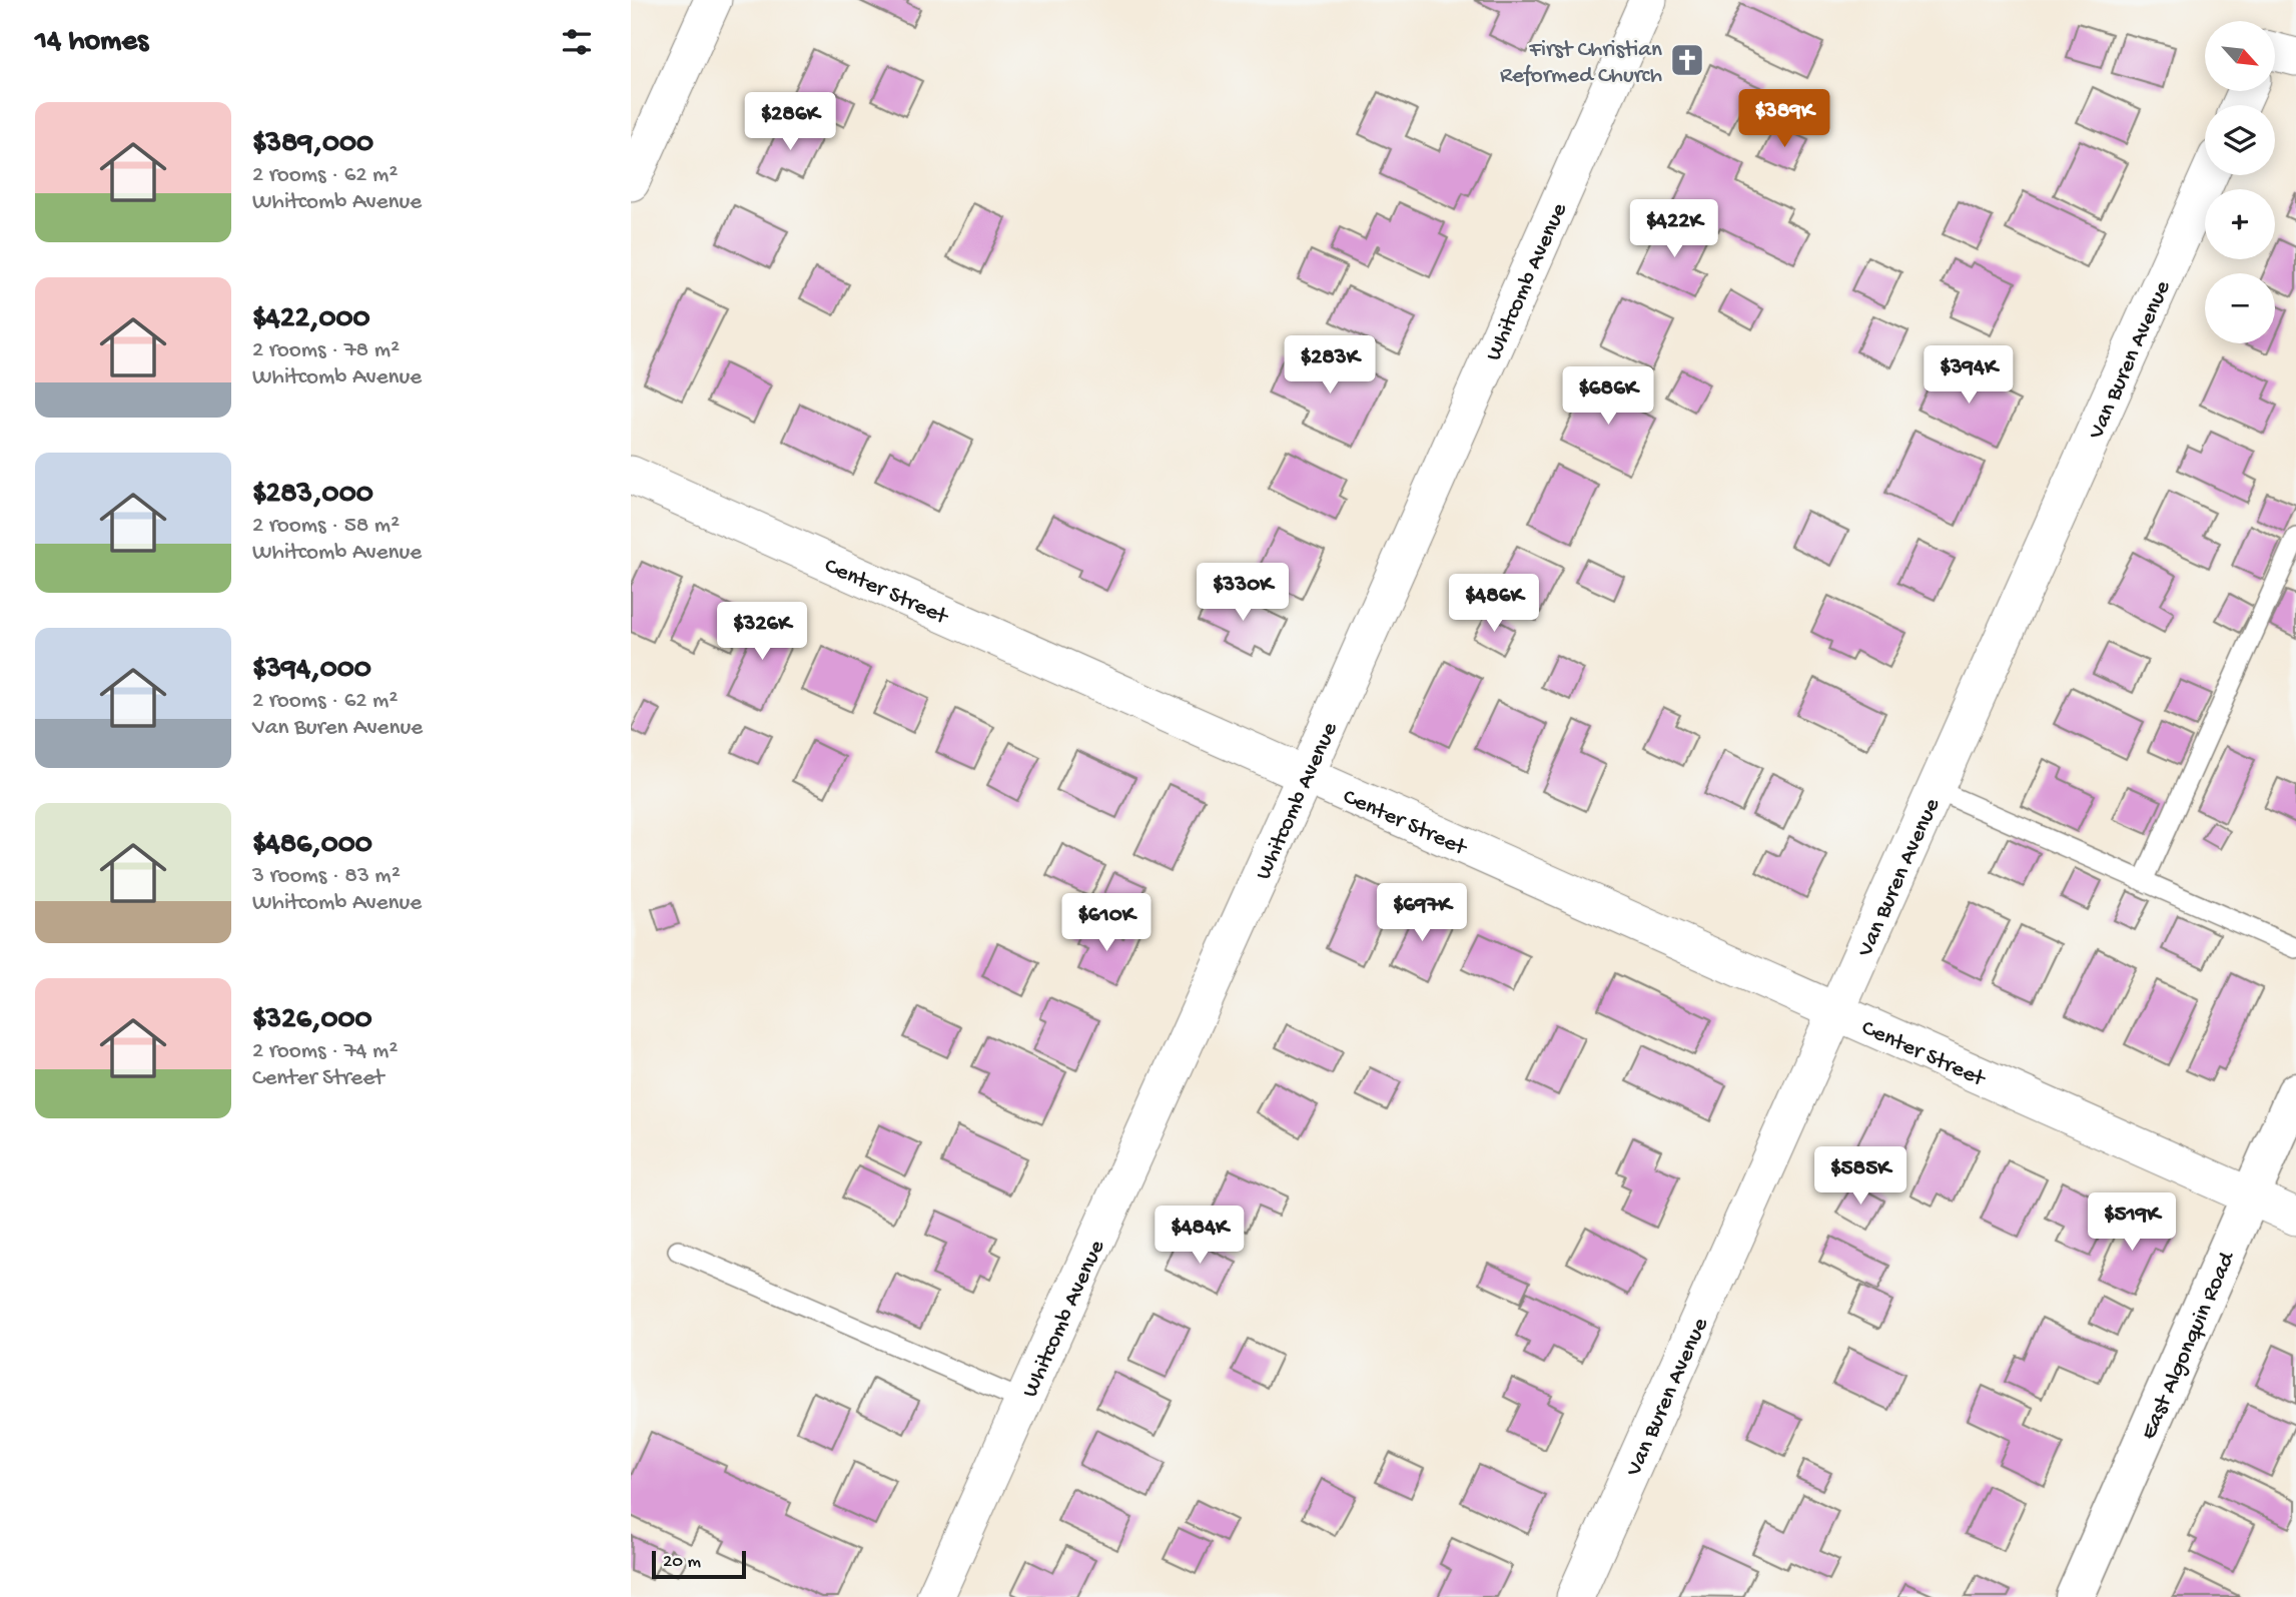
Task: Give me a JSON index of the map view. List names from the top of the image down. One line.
{"streets":{"street":["Whitcomb Avenue","Van Buren Avenue","Center Street","East Algonquin Road"]},"crossings":[["Whitcomb Avenue","Center Street"],["Van Buren Avenue","Center Street"],["Center Street","East Algonquin Road"]],"places":{"church":["First Christian Reformed Church"]},"scale_bar":"20 m","north":"bottom right","page":{"heading":"14 homes","map_buttons":["+","−"],"list":[{"name":"$389,000","note":"2 rooms · 62 m² · Whitcomb Avenue"},{"name":"$422,000","note":"2 rooms · 78 m² · Whitcomb Avenue"},{"name":"$283,000","note":"2 rooms · 58 m² · Whitcomb Avenue"},{"name":"$394,000","note":"2 rooms · 62 m² · Van Buren Avenue"},{"name":"$486,000","note":"3 rooms · 83 m² · Whitcomb Avenue"},{"name":"$326,000","note":"2 rooms · 74 m² · Center Street"}],"price":["$389K","$286K","$422K","$283K","$394K","$686K","$330K","$486K","$326K","$697K","$610K","$585K","$519K","$484K"],"scale":"20 m"}}
